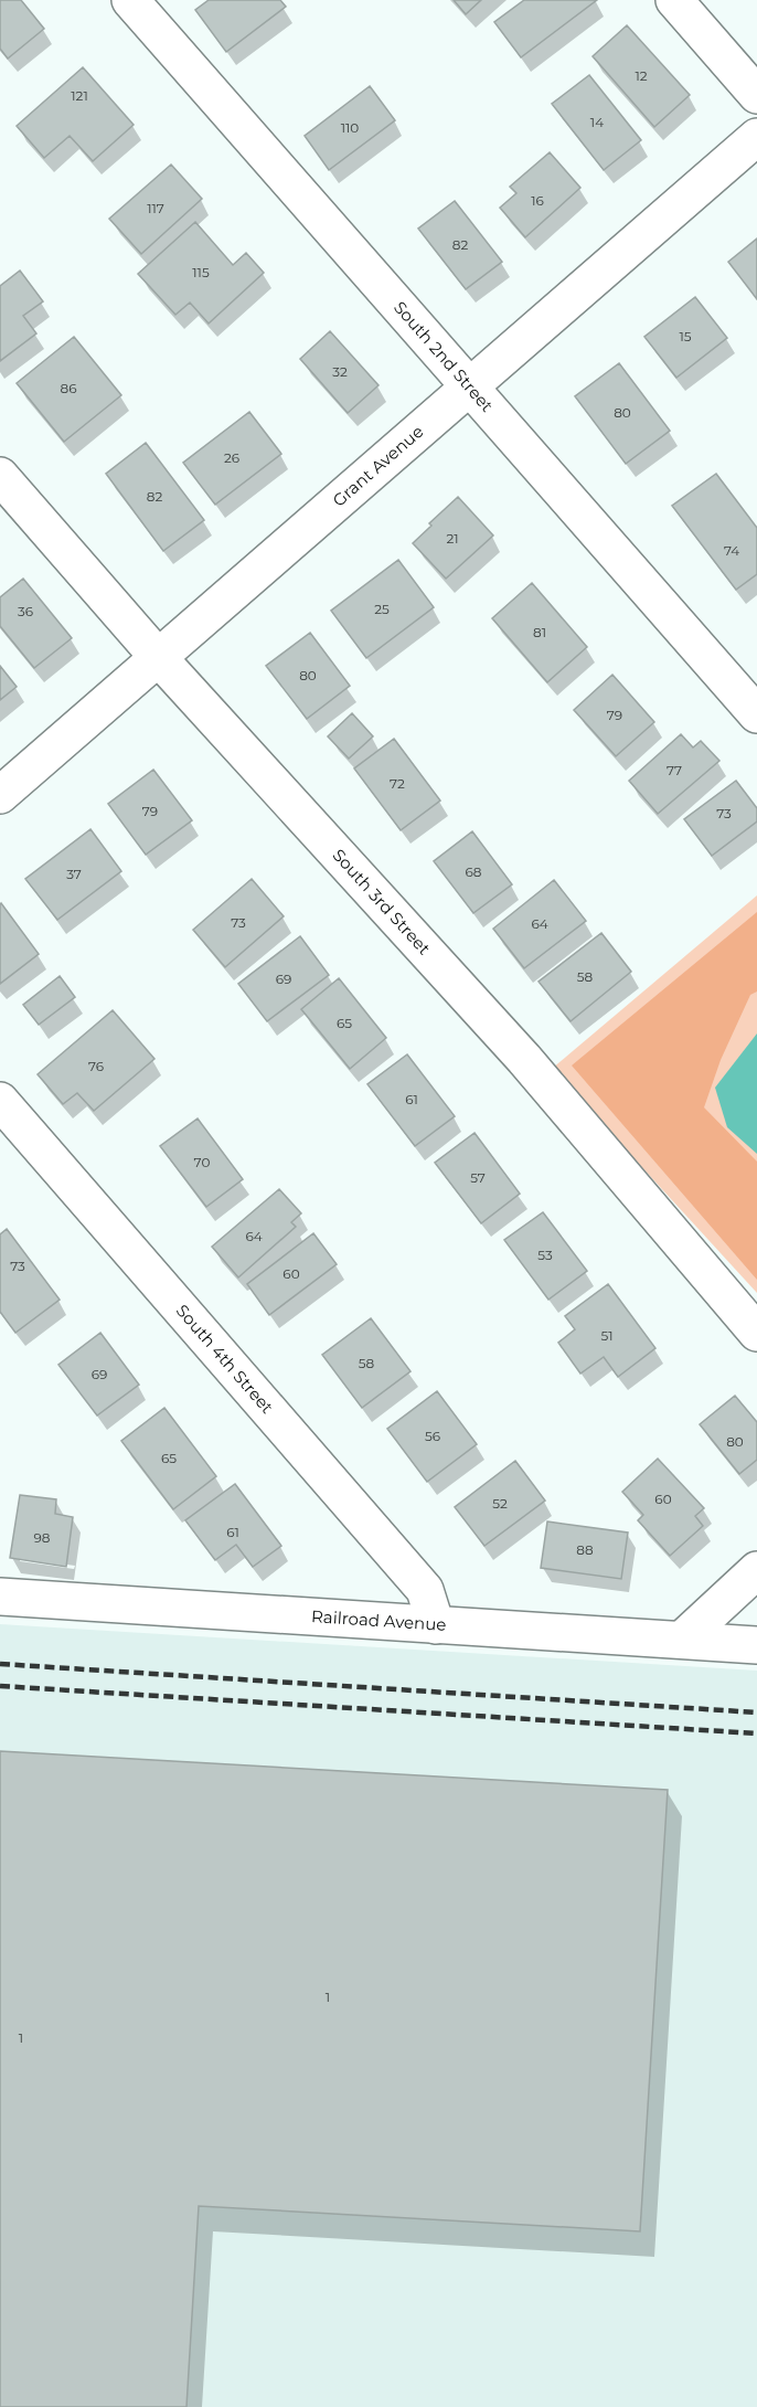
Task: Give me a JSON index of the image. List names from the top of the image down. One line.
{"streets":{"street":["South 2nd Street","Grant Avenue","South 3rd Street","South 4th Street","Railroad Avenue"]},"crossings":[["South 2nd Street","Grant Avenue"],["Grant Avenue","South 3rd Street"],["South 4th Street","Railroad Avenue"]],"house_numbers":["12","121","14","110","16","117","82","115","15","32","86","80","26","82","21","74","25","36","81","80","79","77","72","79","73","68","37","73","64","58","69","65","76","61","70","57","64","53","73","60","51","58","69","56","80","65","60","52","61","98","88","1","1"]}
